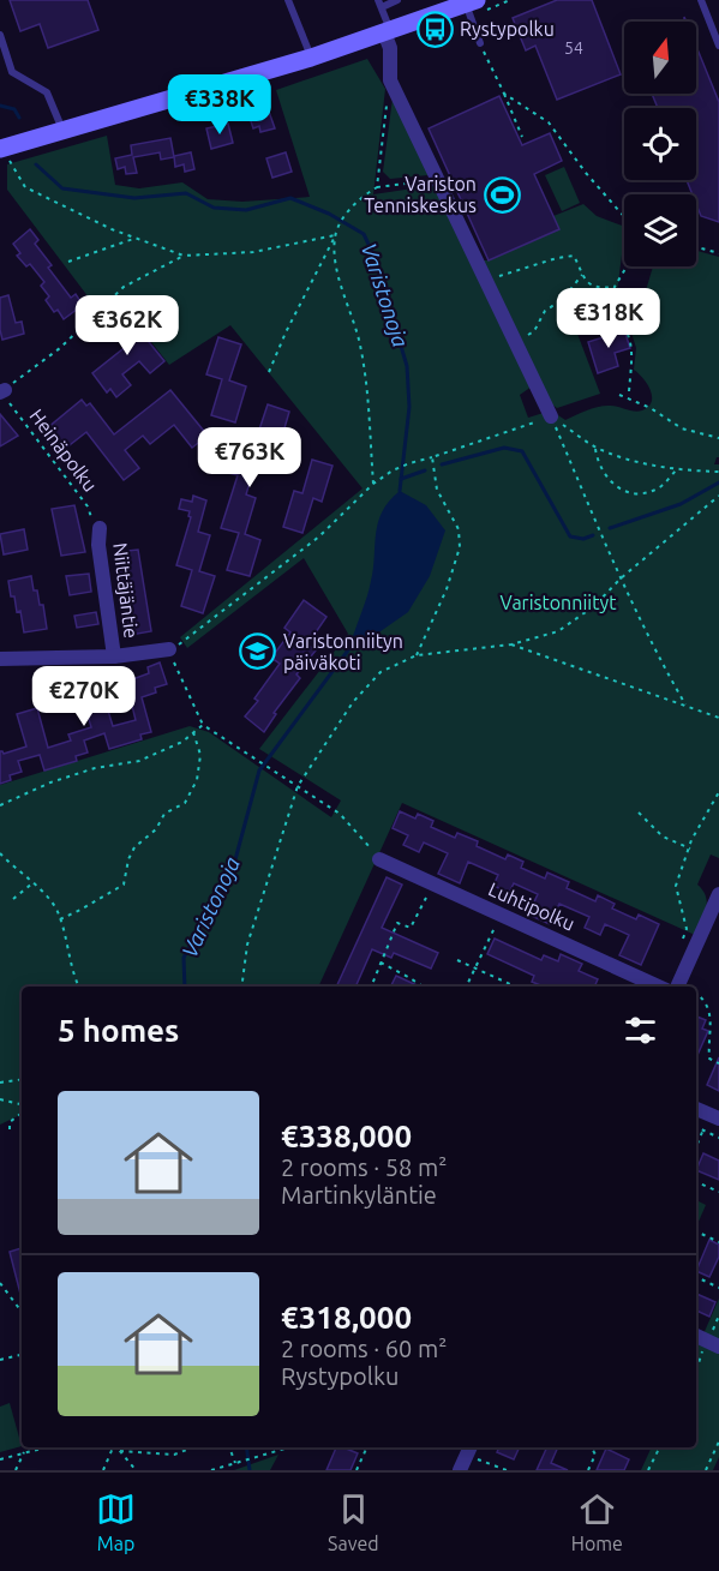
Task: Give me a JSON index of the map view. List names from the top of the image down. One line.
{"streets":{"street":["Niittäjäntie","Luhtipolku"],"path":["Heinäpolku"]},"crossings":[["Heinäpolku","Niittäjäntie"]],"water":["Varistonoja"],"parks":["Varistonniityt"],"places":{"bus stop":["Rystypolku"],"sports":["Variston Tenniskeskus"],"school or university":["Varistonniityn päiväkoti"]},"house_numbers":["54"],"north":"top","page":{"price":["€338K","€318K","€362K","€763K","€270K"],"heading":"5 homes","list":[{"name":"€338,000","note":"2 rooms · 58 m² · Martinkyläntie"},{"name":"€318,000","note":"2 rooms · 60 m² · Rystypolku"}],"tabs":["Map","Saved","Home"]}}
